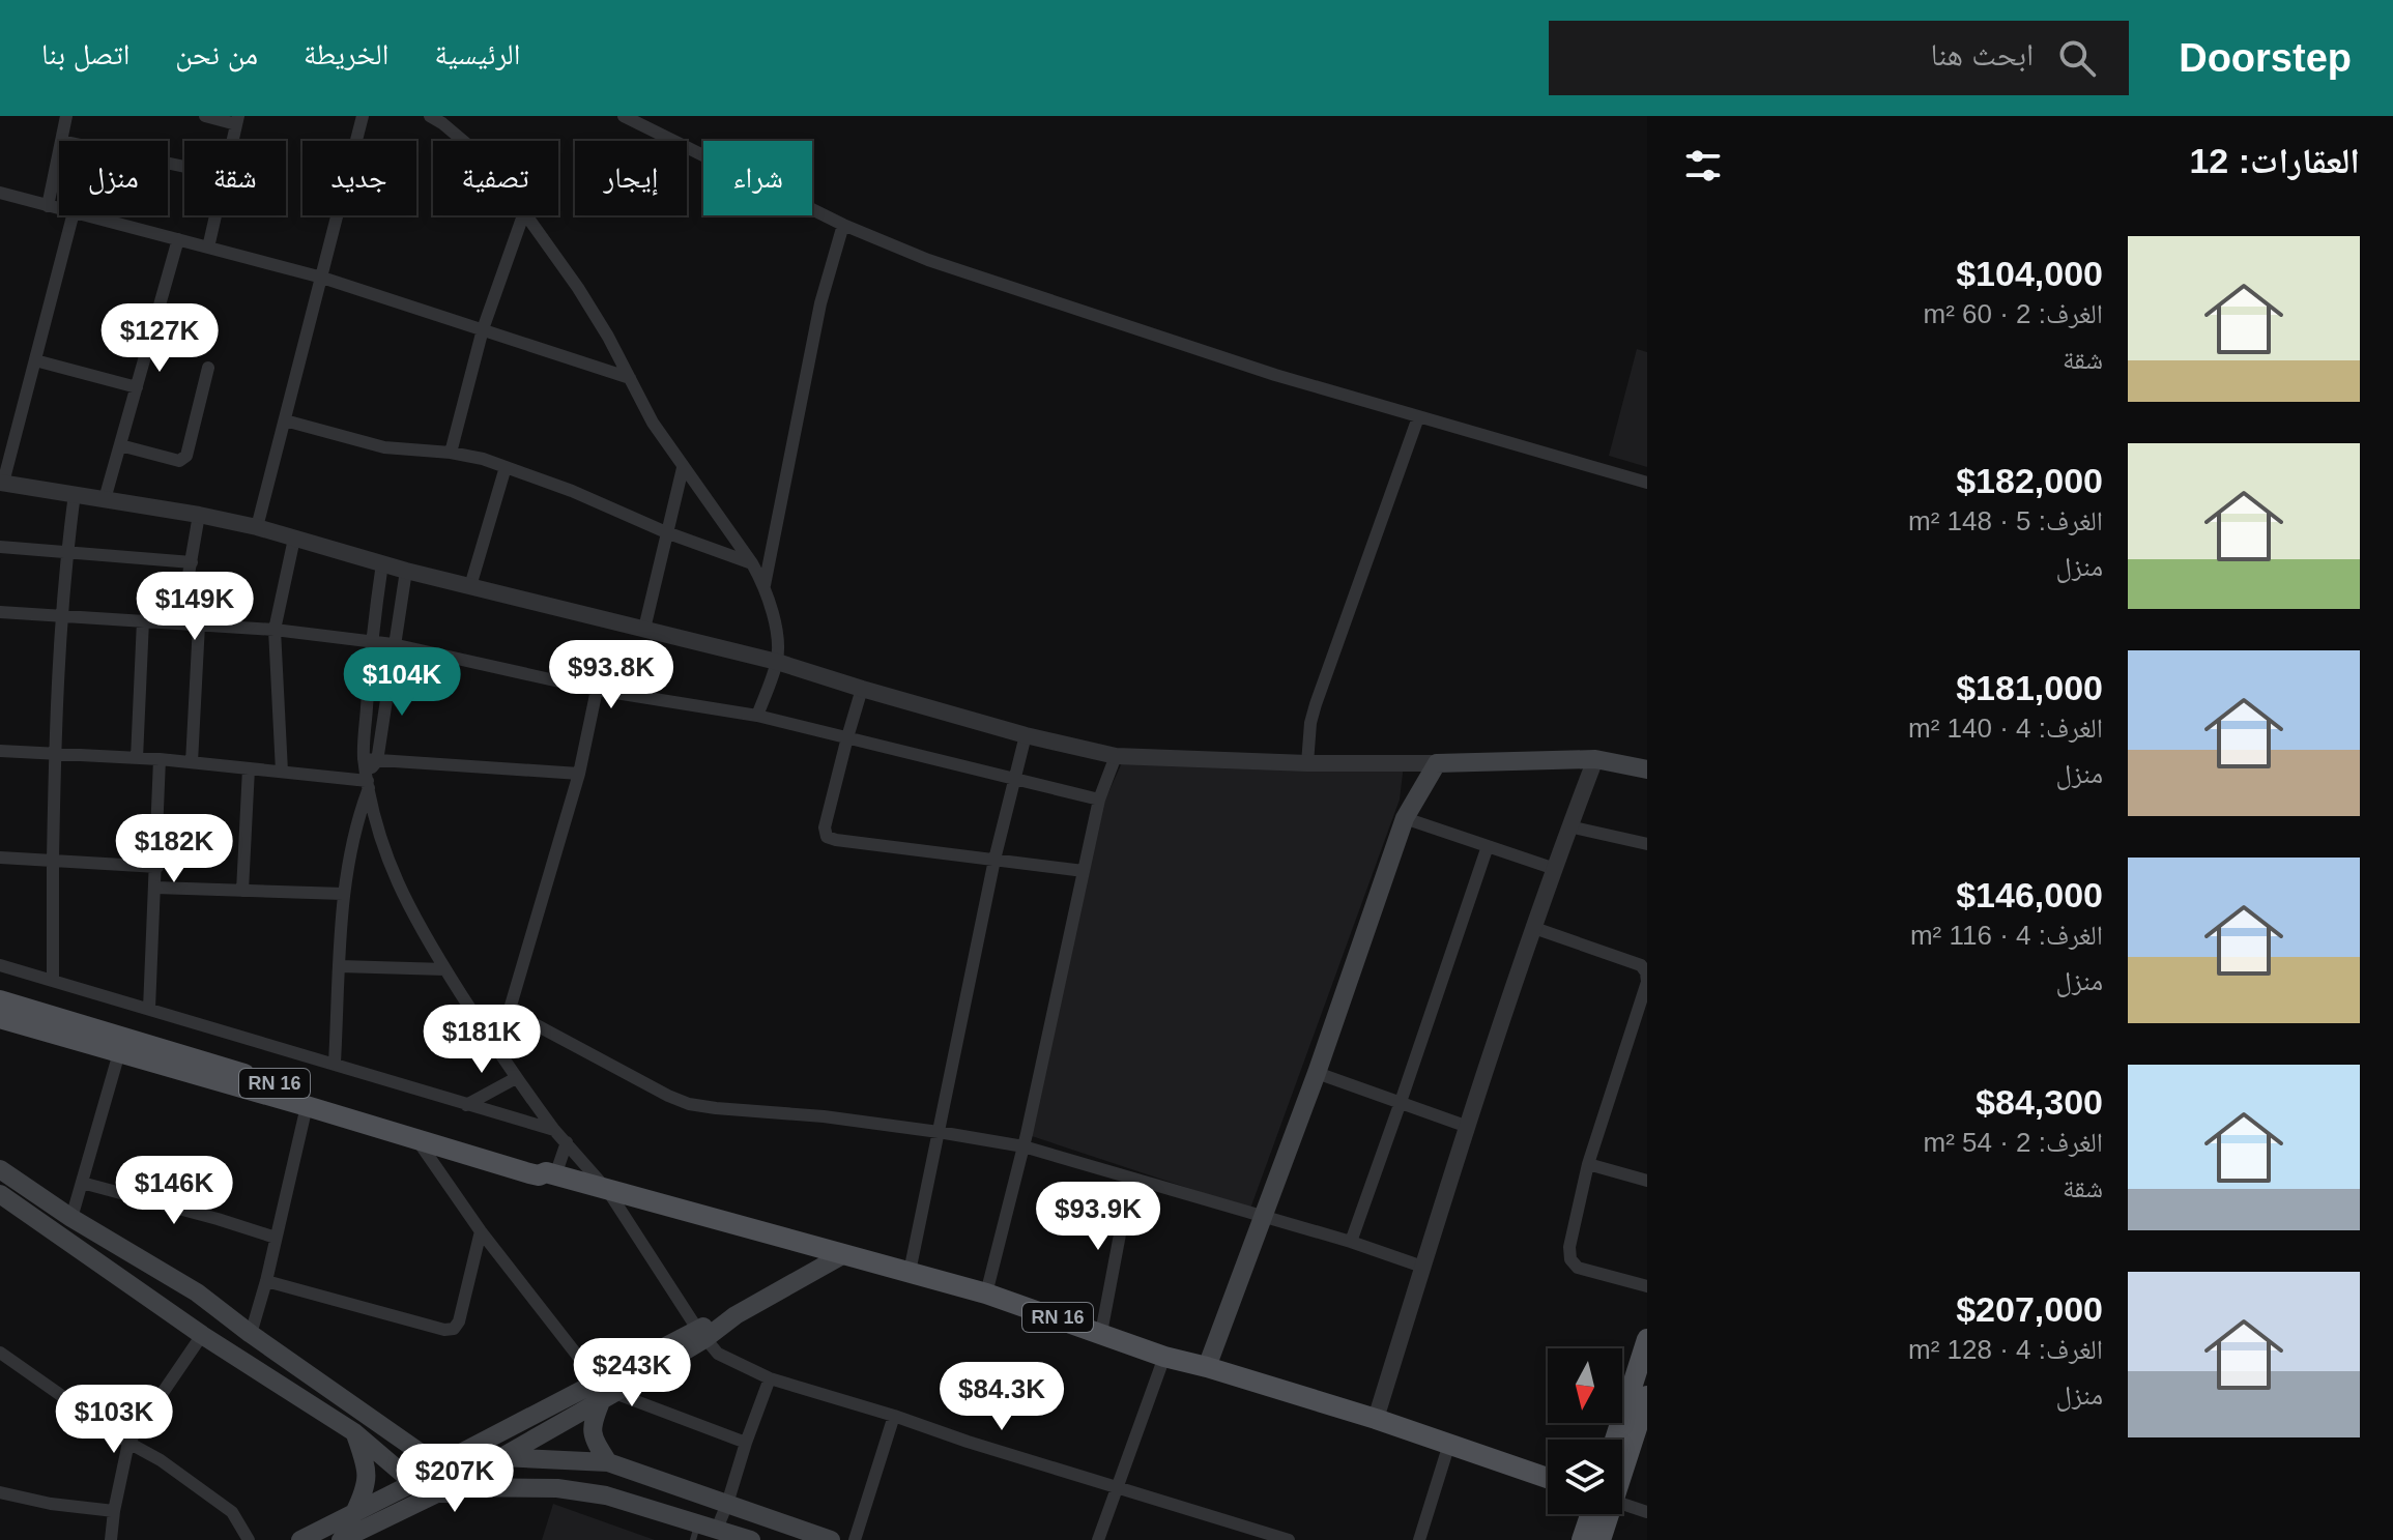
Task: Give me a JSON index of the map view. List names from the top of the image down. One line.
{"streets":{"main road":["RN 16"]},"north":"bottom","page":{"header":"Doorstep","search":"ابحث هنا","nav":["الرئيسية","الخريطة","من نحن","اتصل بنا"],"heading":"العقارات: 12","chip":["شراء","إيجار","تصفية","جديد","شقة","منزل"],"list":[{"name":"$104,000","note":"الغرف: 2 · 60 m² · شقة"},{"name":"$182,000","note":"الغرف: 5 · 148 m² · منزل"},{"name":"$181,000","note":"الغرف: 4 · 140 m² · منزل"},{"name":"$146,000","note":"الغرف: 4 · 116 m² · منزل"},{"name":"$84,300","note":"الغرف: 2 · 54 m² · شقة"},{"name":"$207,000","note":"الغرف: 4 · 128 m² · منزل"}],"price":["$127K","$149K","$93.8K","$104K","$182K","$181K","$146K","$93.9K","$243K","$84.3K","$103K","$207K"]}}
